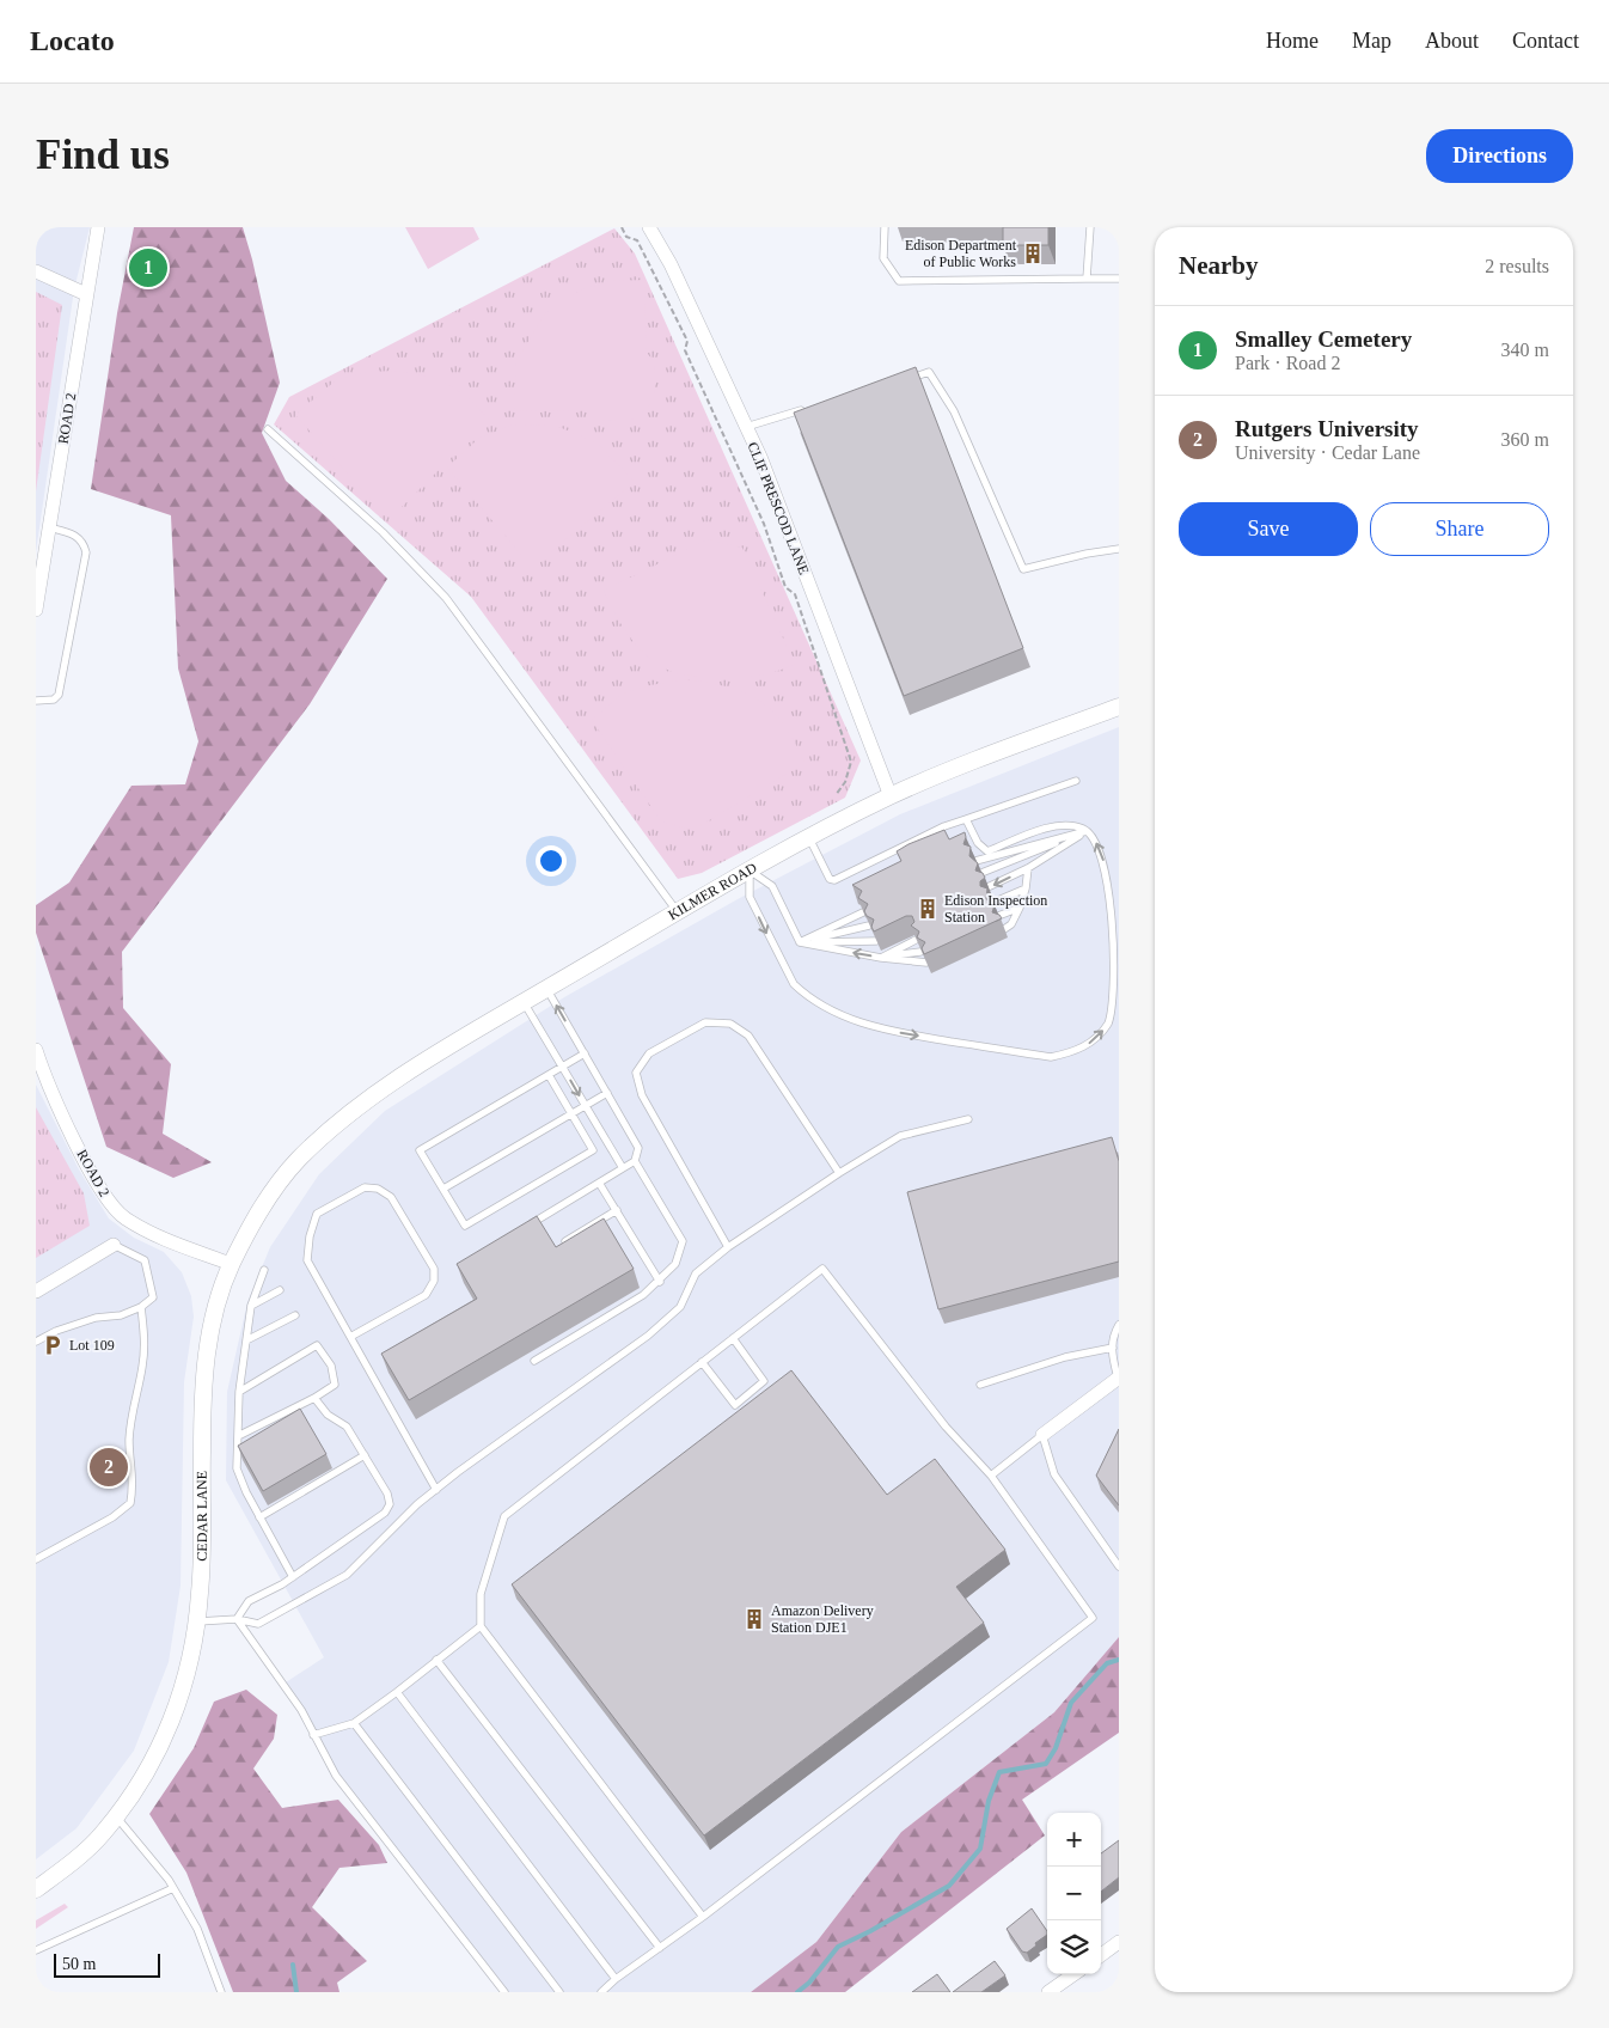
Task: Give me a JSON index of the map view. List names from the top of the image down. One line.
{"streets":{"street":["ROAD 2","CLIF PRESCOD LANE","KILMER ROAD","CEDAR LANE"]},"crossings":[["ROAD 2","CEDAR LANE"],["CLIF PRESCOD LANE","KILMER ROAD"],["KILMER ROAD","CEDAR LANE"]],"places":{"building":["Edison Department of Public Works","Edison Inspection Station","Amazon Delivery Station DJE1"],"parking":["Lot 109"]},"scale_bar":"50 m","page":{"header":"Locato","nav":["Home","Map","About","Contact"],"buttons":["Directions",["Save","Share"]],"title":"Find us","heading":["Nearby","2 results"],"pins":["1","2"],"list":[{"mark":"1","name":"Smalley Cemetery","note":"Park · Road 2","value":"340 m"},{"mark":"2","name":"Rutgers University","note":"University · Cedar Lane","value":"360 m"}],"map_buttons":["+","−"],"scale":"50 m"}}
